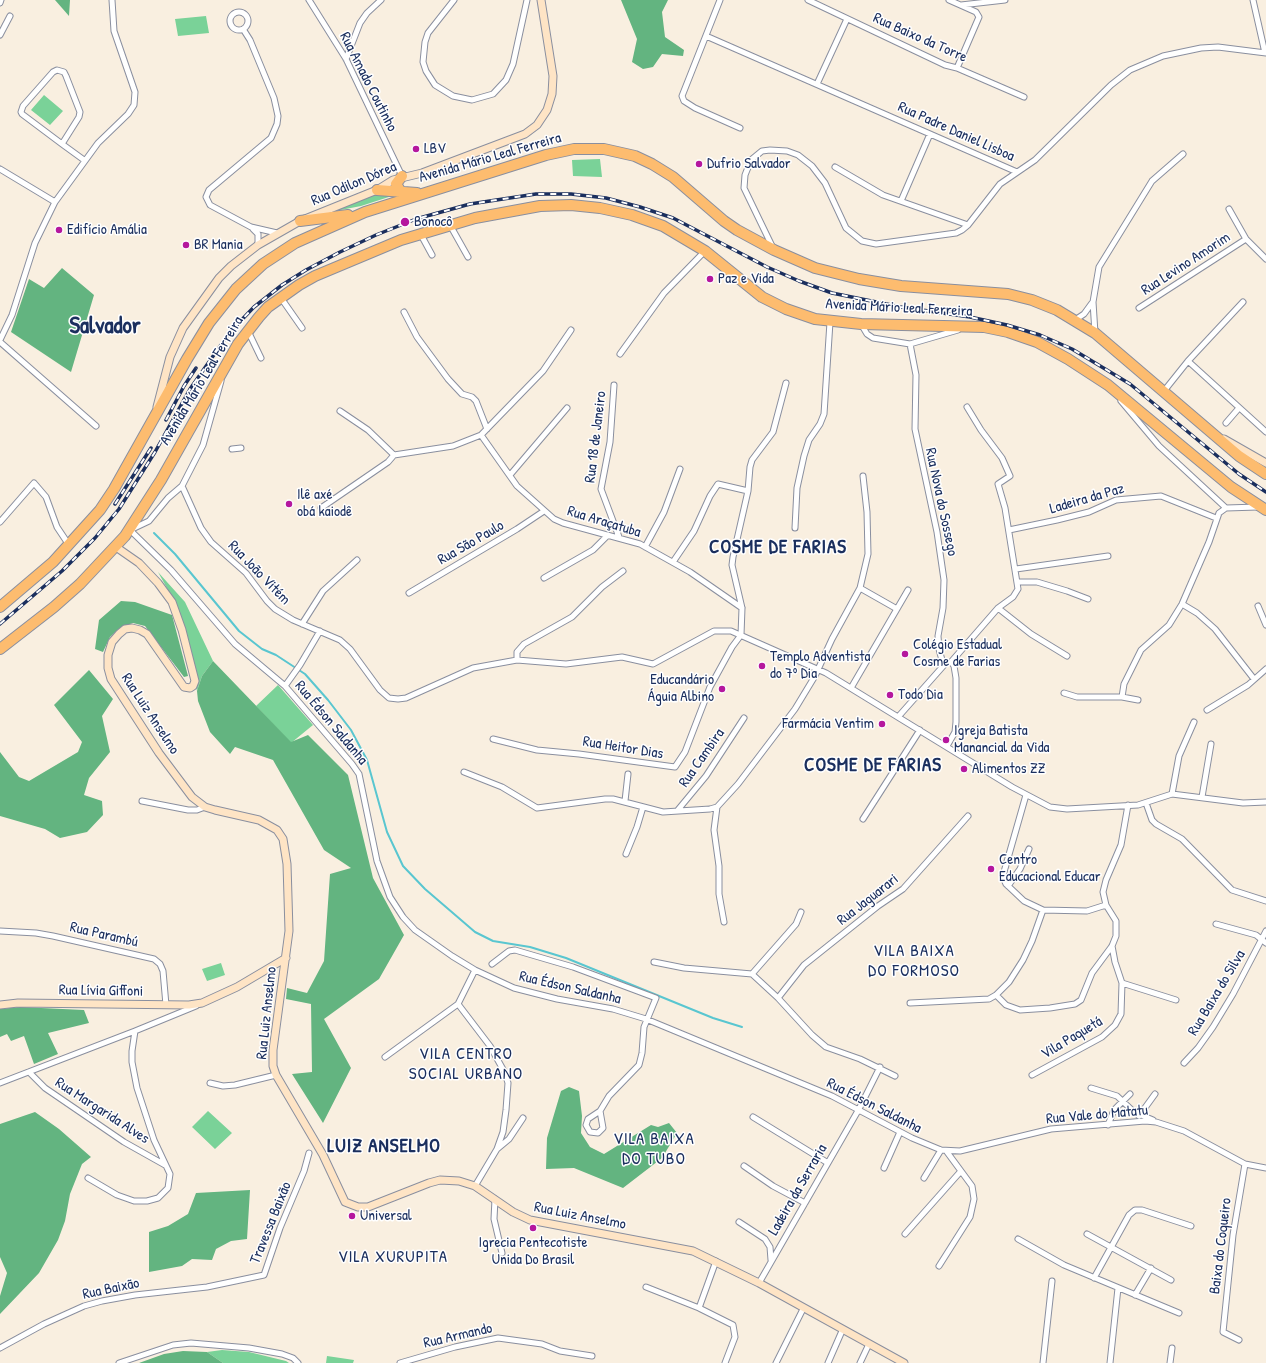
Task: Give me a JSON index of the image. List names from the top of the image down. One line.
{"streets":{"highway":["Avenida Mário Leal Ferreira"],"street":["Rua Baixo da Torre","Rua Amado Coutinho","Rua Padre Daniel Lisboa","Rua Odilon Dórea","Rua Levino Amorim","Rua 18 de Janeiro","Ladeira da Paz","Rua Nova do Sossego","Rua Araçatuba","Rua São Paulo","Rua João Vitém","Rua Luiz Anselmo","Rua Édson Saldanha","Rua Heitor Dias","Rua Cambira","Rua Jaguarari","Rua Parambú","Rua Lívia Giffoni","Rua Baixa do Silva","Vila Paquetá","Rua Margarida Alves","Rua Vale do Matatu","Ladeira da Serraria","Travessa Baixão","Baixa do Coqueiro","Rua Baixão","Rua Armando"]},"crossings":[["Rua Amado Coutinho","Rua Odilon Dórea"],["Avenida Mário Leal Ferreira","Rua Odilon Dórea"],["Avenida Mário Leal Ferreira","Rua Luiz Anselmo"],["Avenida Mário Leal Ferreira","Rua Édson Saldanha"],["Rua 18 de Janeiro","Rua Araçatuba"],["Rua Araçatuba","Rua São Paulo"],["Rua João Vitém","Rua Heitor Dias"],["Rua Luiz Anselmo","Ladeira da Serraria"],["Rua Édson Saldanha","Rua Vale do Matatu"],["Rua Édson Saldanha","Ladeira da Serraria"],["Rua Parambú","Rua Lívia Giffoni"],["Rua Vale do Matatu","Baixa do Coqueiro"],["Travessa Baixão","Rua Baixão"]],"districts":["Salvador","COSME DE FARIAS","COSME DE FARIAS","VILA BAIXA DO FORMOSO","VILA CENTRO SOCIAL URBANO","VILA BAIXA DO TUBO","LUIZ ANSELMO","VILA XURUPITA"],"places":["LBV","Dufrio Salvador","Bonocô","Edifício Amália","BR Mania","Paz e Vida","Ilê axé obá kaiodê","Colégio Estadual Cosme de Farias","Templo Adventista do 7º Dia","Educandário Águia Albino","Todo Dia","Farmácia Ventim","Igreja Batista Manancial da Vida","Alimentos ZZ","Centro Educacional Educar","Universal","Igrecia Pentecotiste Unida Do Brasil"]}
